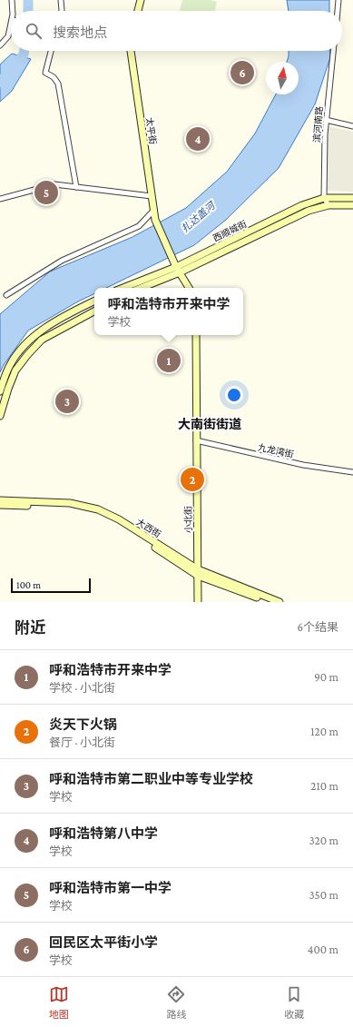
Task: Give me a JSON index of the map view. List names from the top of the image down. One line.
{"streets":{"main road":["太平街","西顺城街","小北街","大西街"],"street":["滨河南路","九龙湾街"]},"crossings":[["滨河南路","西顺城街"],["太平街","西顺城街"],["九龙湾街","小北街"],["小北街","大西街"]],"districts":["大南街街道"],"water":["扎达盖河"],"scale_bar":"100 m","north":"top","page":{"search":"搜索地点","pins":["6","4","5","1","3","2"],"popup":["呼和浩特市开来中学","学校"],"scale":"100 m","heading":["附近","6个结果"],"list":[{"mark":"1","name":"呼和浩特市开来中学","note":"学校 · 小北街","value":"90 m"},{"mark":"2","name":"炎天下火锅","note":"餐厅 · 小北街","value":"120 m"},{"mark":"3","name":"呼和浩特市第二职业中等专业学校","note":"学校","value":"210 m"},{"mark":"4","name":"呼和浩特第八中学","note":"学校","value":"320 m"},{"mark":"5","name":"呼和浩特市第一中学","note":"学校","value":"350 m"},{"mark":"6","name":"回民区太平街小学","note":"学校","value":"400 m"}],"nav":["地图","路线","收藏"]}}
